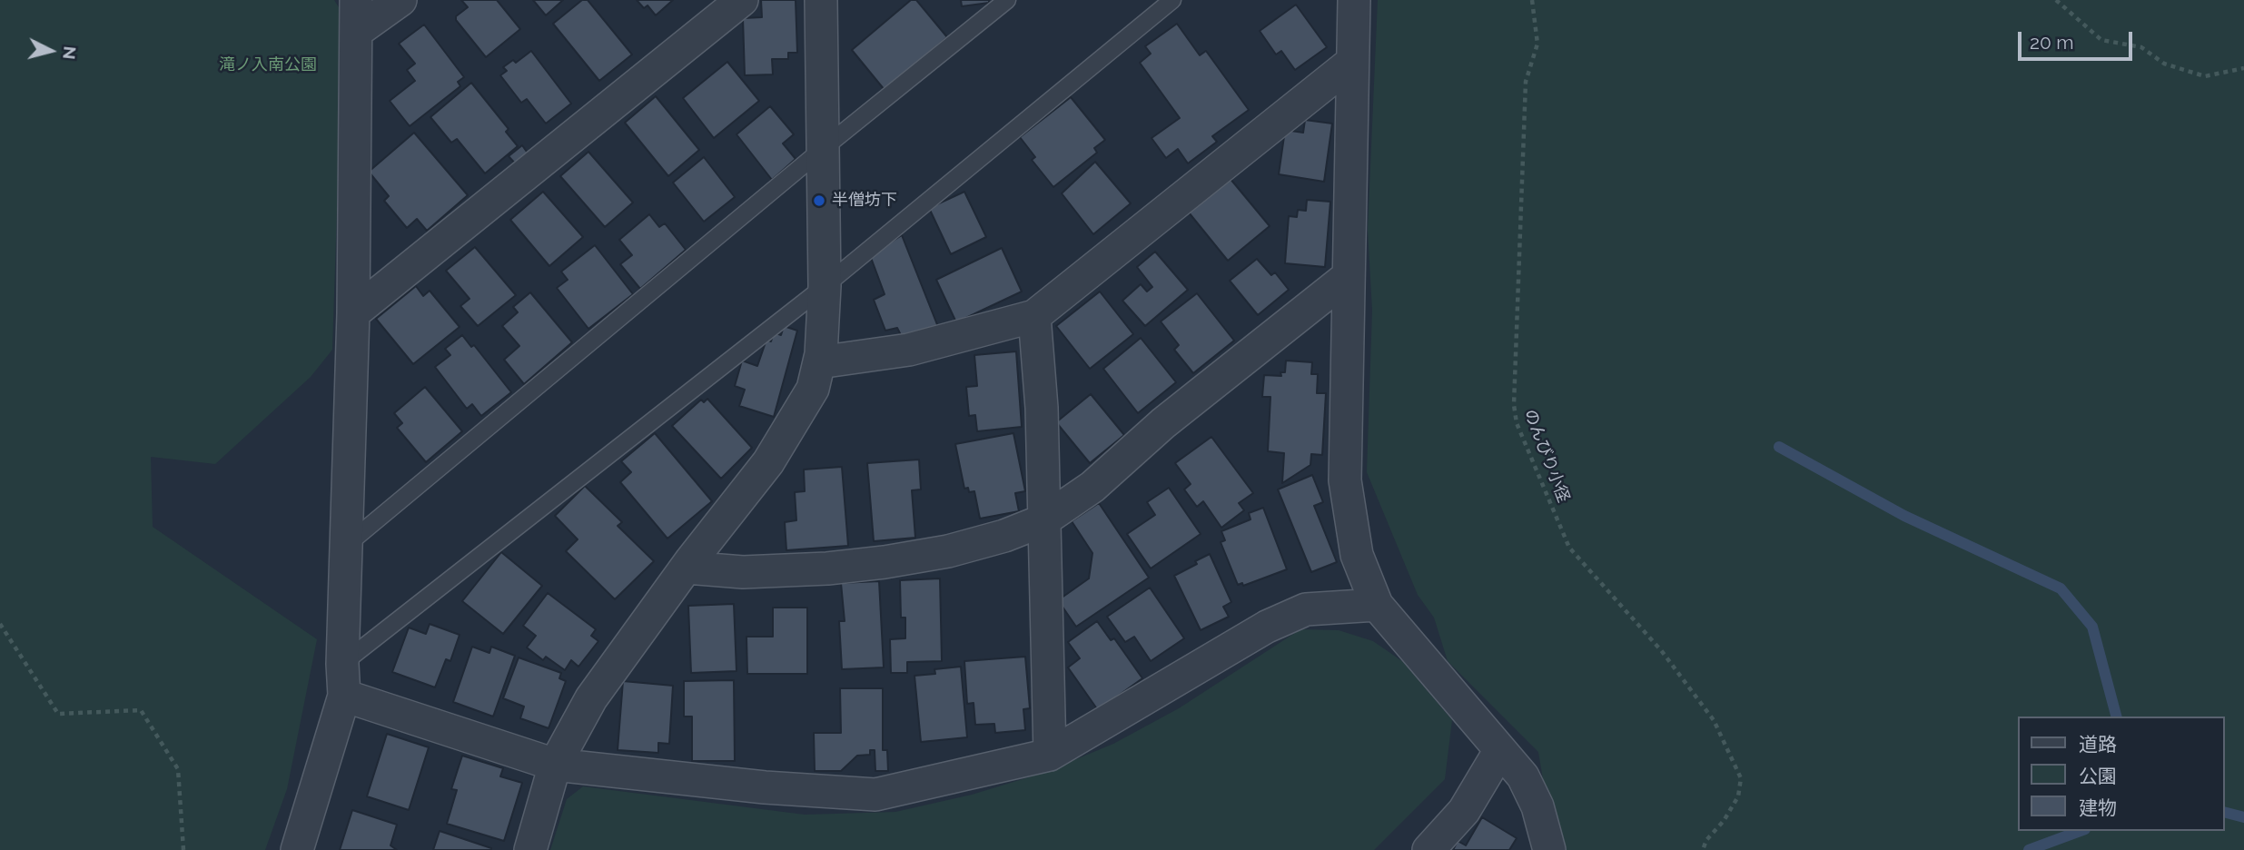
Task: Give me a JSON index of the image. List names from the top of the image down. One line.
{"streets":{"path":["のんびり小径"]},"parks":["滝ノ入南公園"],"places":["半僧坊下"],"legend":["道路","公園","建物"],"scale_bar":"20 m","north":"right"}
